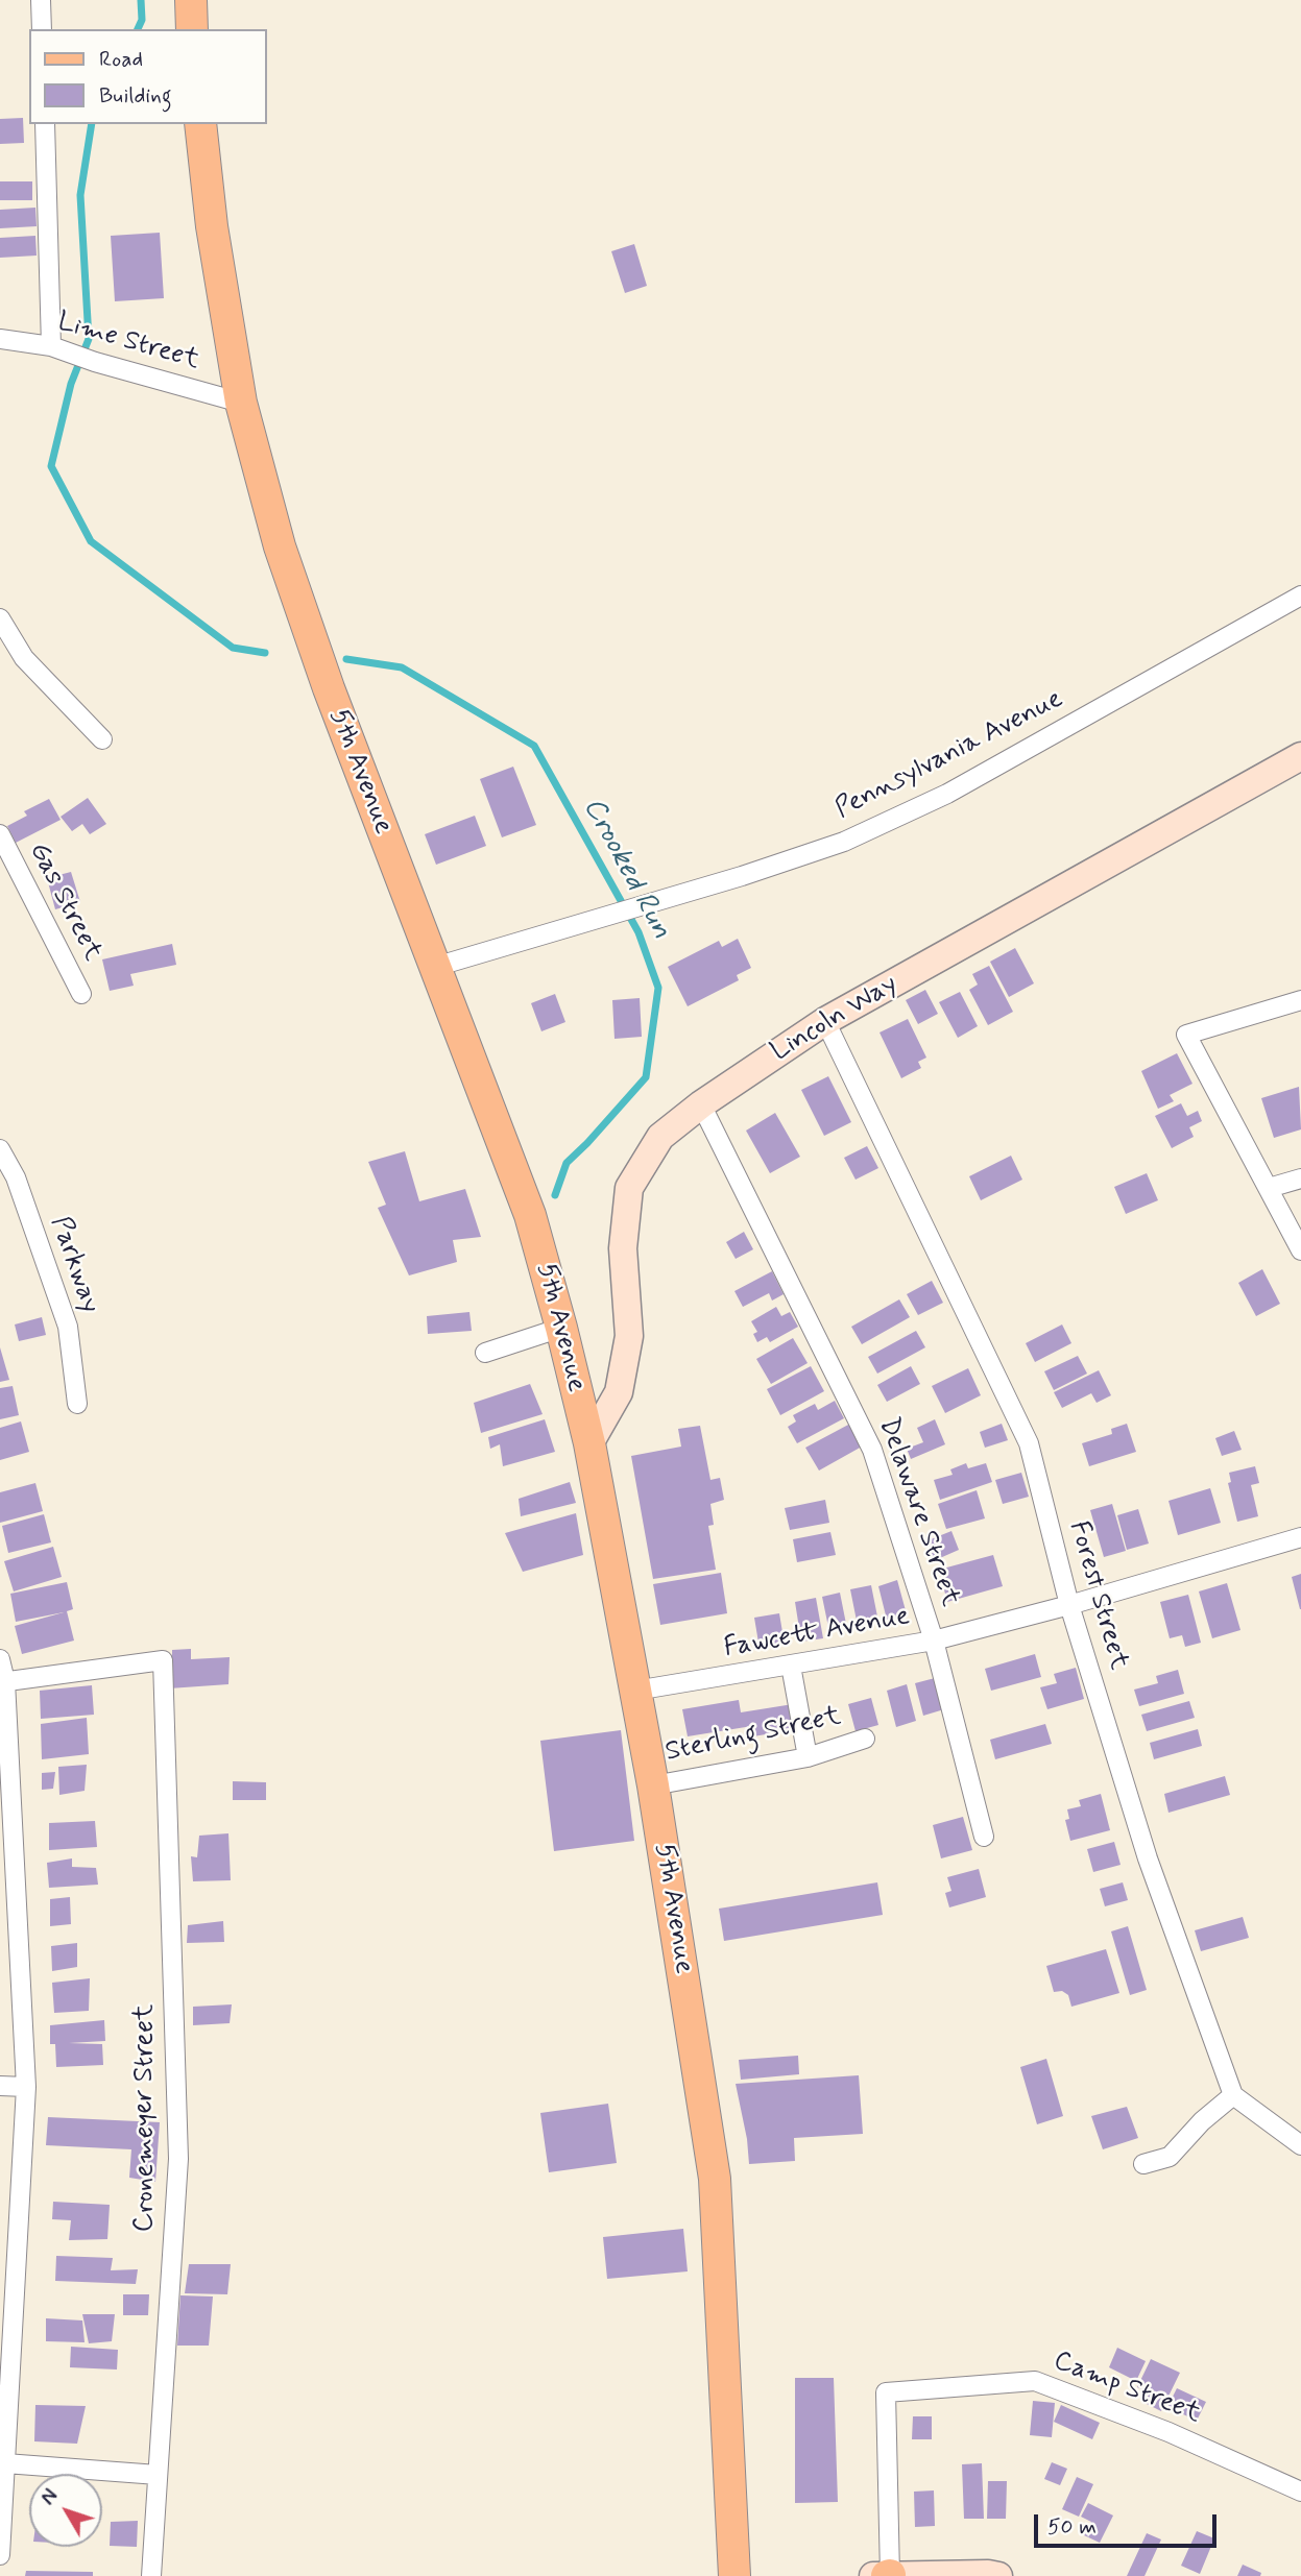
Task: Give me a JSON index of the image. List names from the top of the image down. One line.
{"streets":{"main road":["5th Avenue","Lincoln Way"],"street":["Lime Street","Pennsylvania Avenue","Gas Street","Parkway","Delaware Street","Forest Street","Fawcett Avenue","Sterling Street","Cronemeyer Street","Camp Street"]},"crossings":[["Lime Street","5th Avenue"],["Pennsylvania Avenue","5th Avenue"],["5th Avenue","Lincoln Way"],["5th Avenue","Fawcett Avenue"],["5th Avenue","Sterling Street"],["Lincoln Way","Delaware Street"],["Lincoln Way","Forest Street"],["Delaware Street","Fawcett Avenue"],["Forest Street","Fawcett Avenue"]],"water":["Crooked Run"],"legend":["Road","Building"],"scale_bar":"50 m","north":"top left"}
